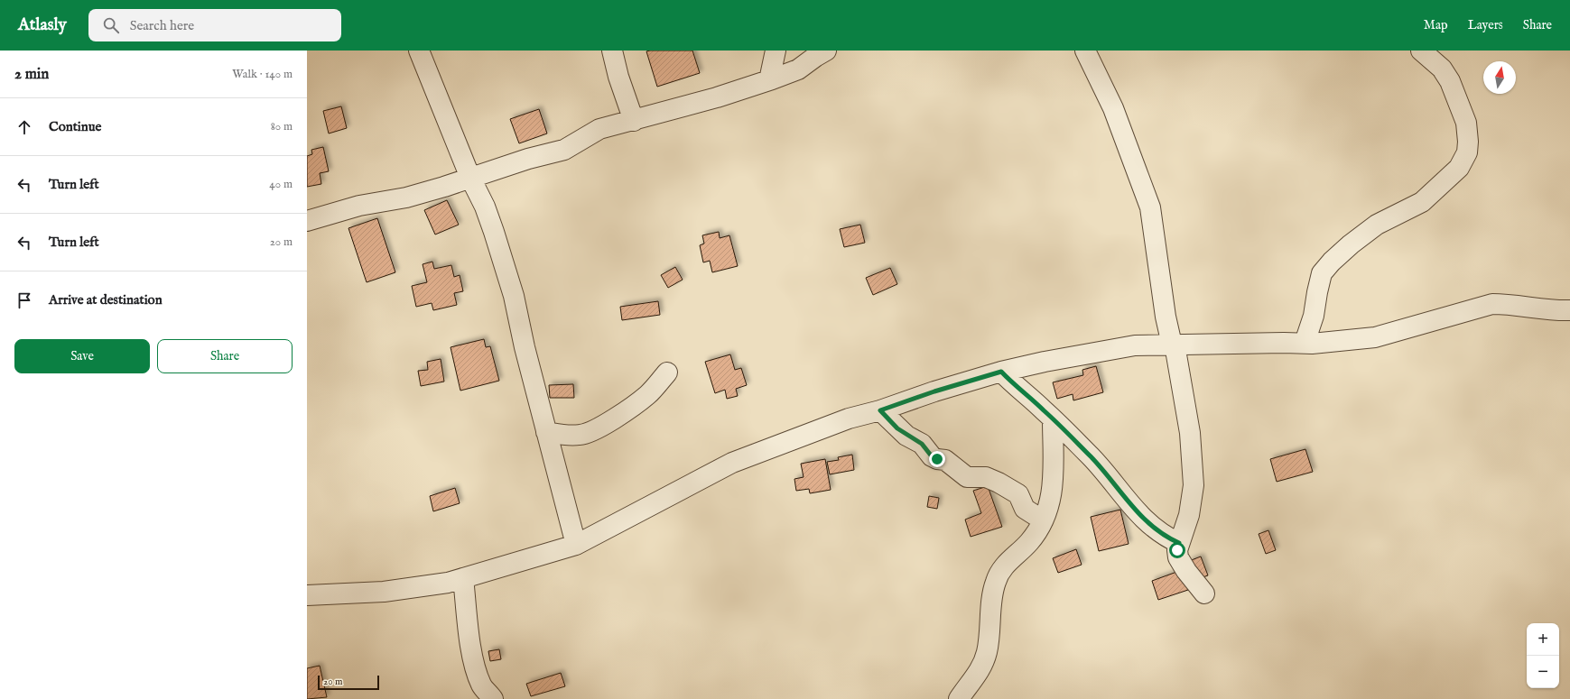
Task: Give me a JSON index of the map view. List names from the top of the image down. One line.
{"scale_bar":"20 m","north":"top","page":{"header":"Atlasly","search":"Search here","nav":["Map","Layers","Share"],"heading":["2 min","Walk · 140 m"],"list":[["Continue","80 m"],["Turn left","40 m"],["Turn left","20 m"],"Arrive at destination"],"buttons":["Save","Share"],"map_buttons":["+","−"],"scale":"20 m"}}
